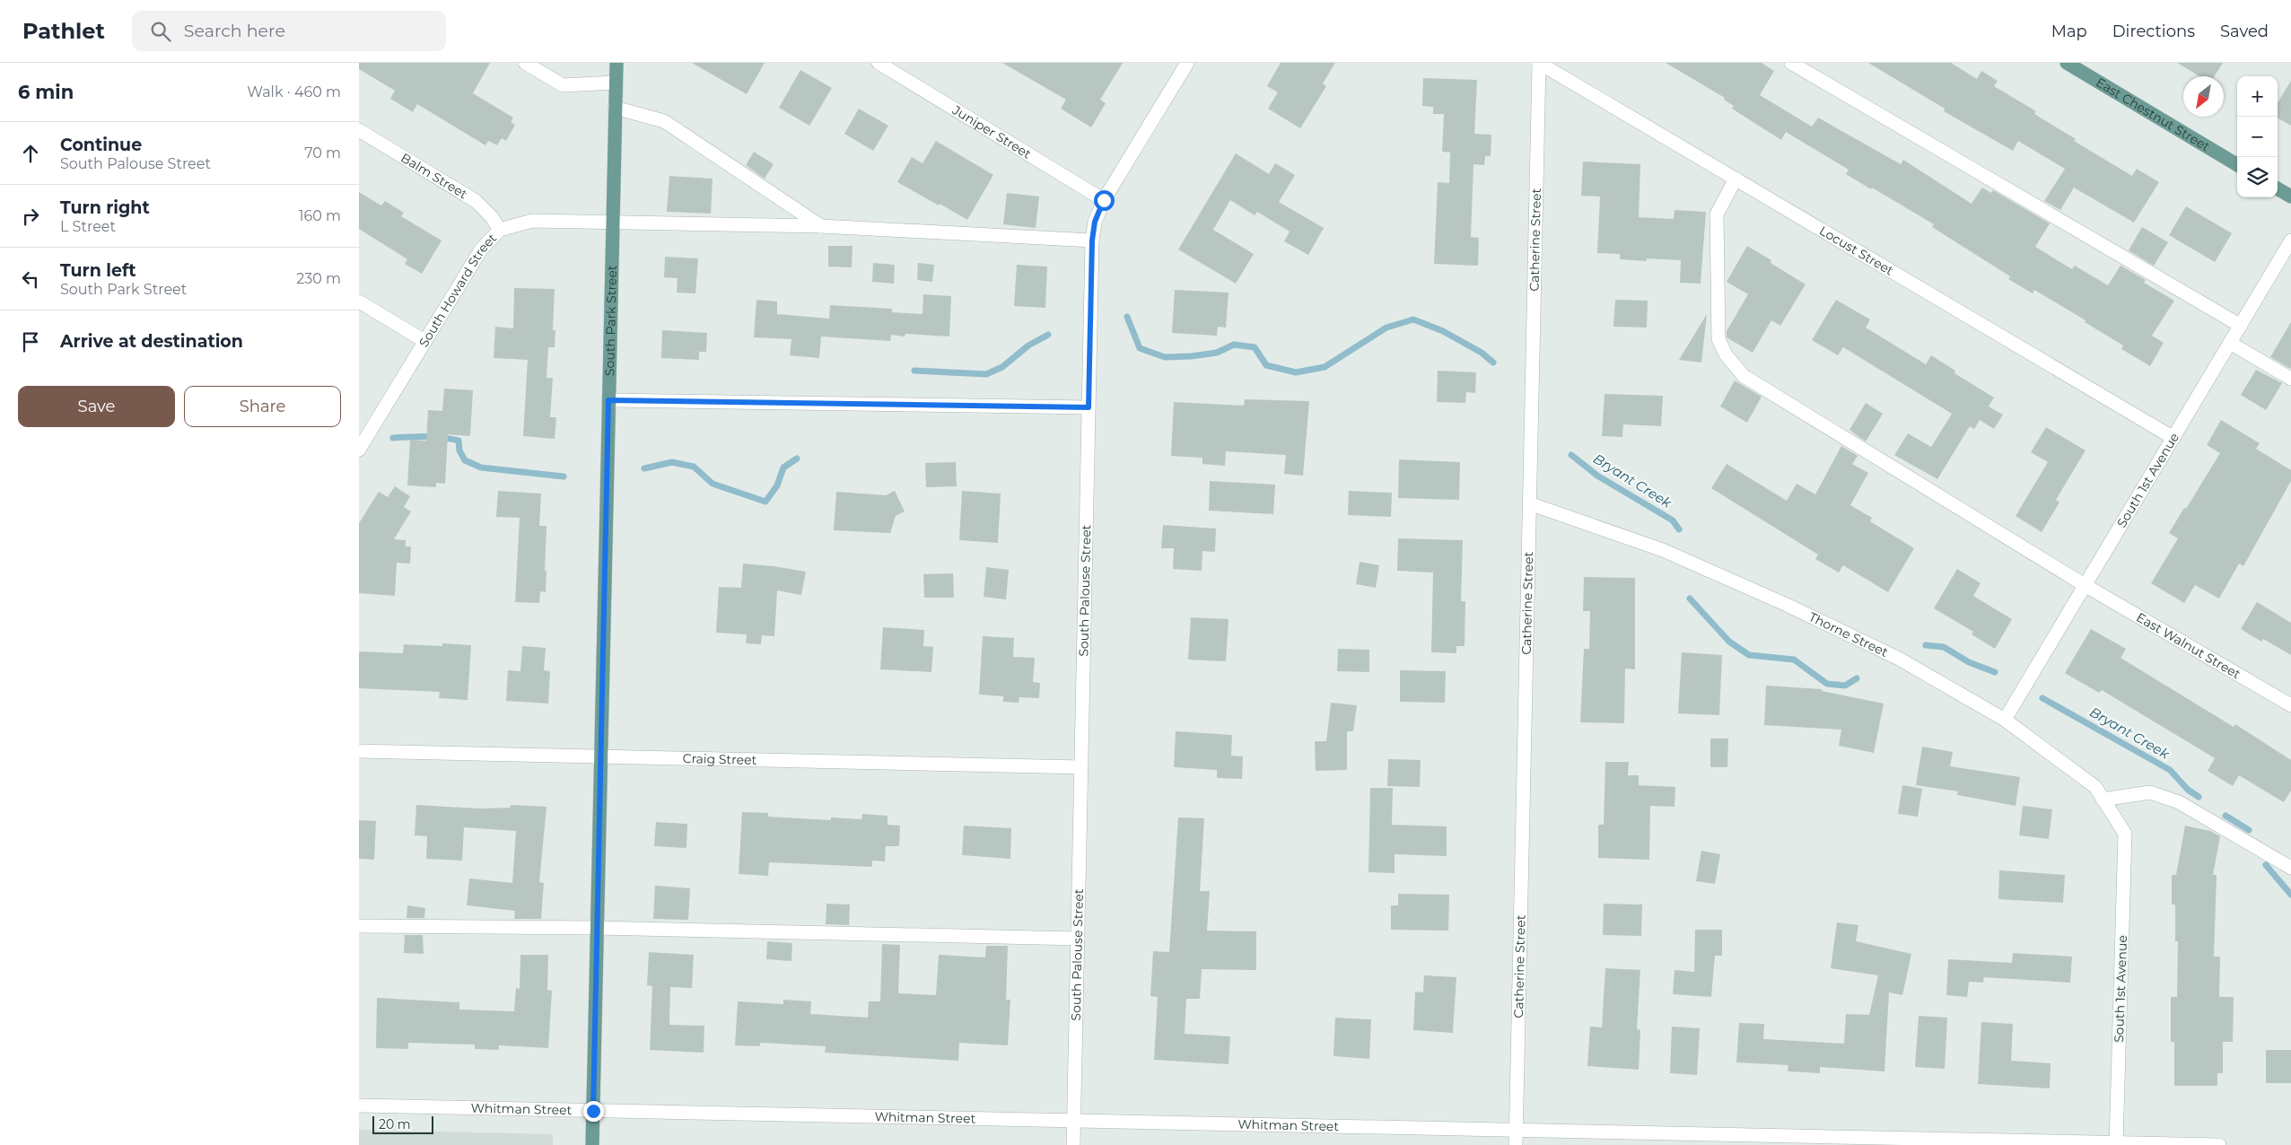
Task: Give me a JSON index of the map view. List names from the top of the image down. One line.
{"streets":{"main road":["East Chestnut Street","South Park Street"],"street":["Juniper Street","Balm Street","Catherine Street","Locust Street","South Howard Street","South 1st Avenue","South Palouse Street","Thorne Street","East Walnut Street","Craig Street","Whitman Street"]},"crossings":[["Juniper Street","South Palouse Street"],["Balm Street","South Howard Street"],["Catherine Street","Locust Street"],["Catherine Street","Thorne Street"],["Catherine Street","Whitman Street"],["Locust Street","South 1st Avenue"],["Locust Street","East Walnut Street"],["South Howard Street","South Park Street"],["South Howard Street","South Palouse Street"],["South Park Street","Craig Street"],["South Park Street","Whitman Street"],["South 1st Avenue","Thorne Street"],["South 1st Avenue","East Walnut Street"],["South 1st Avenue","Whitman Street"],["South Palouse Street","Craig Street"],["South Palouse Street","Whitman Street"]],"water":["Bryant Creek"],"scale_bar":"20 m","north":"bottom left","page":{"header":"Pathlet","search":"Search here","nav":["Map","Directions","Saved"],"heading":["6 min","Walk · 460 m"],"map_buttons":["+","−"],"list":[["Continue","South Palouse Street","70 m"],["Turn right","L Street","160 m"],["Turn left","South Park Street","230 m"],"Arrive at destination"],"buttons":["Save","Share"],"scale":"20 m"}}
